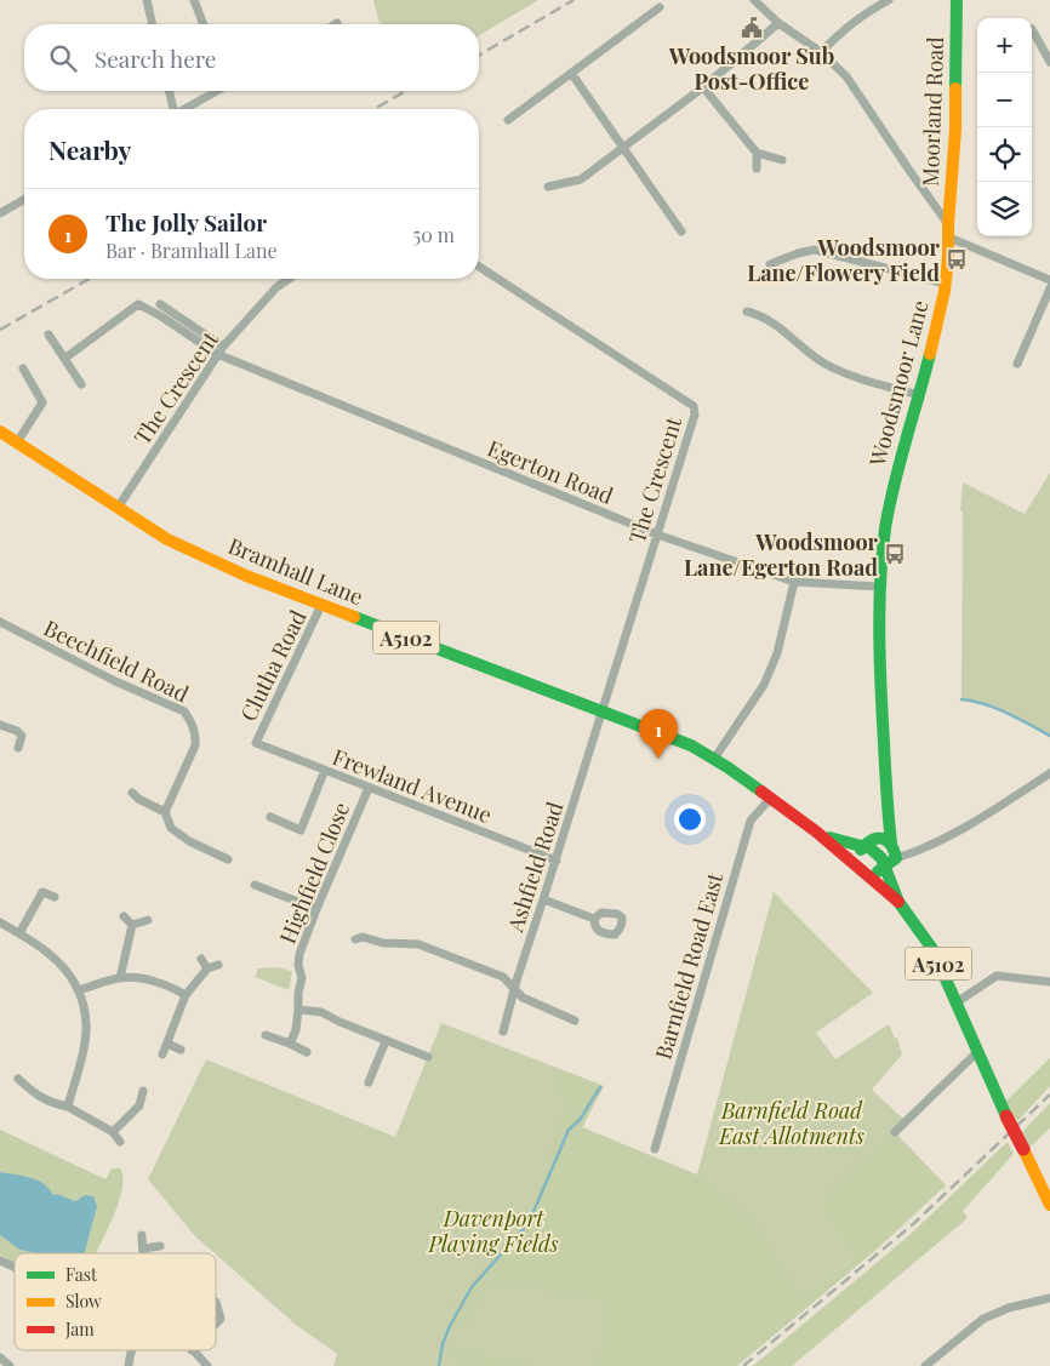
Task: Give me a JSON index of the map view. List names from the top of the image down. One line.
{"streets":{"main road":["Moorland Road","Woodsmoor Lane","Bramhall Lane","A5102"],"street":["The Crescent","Egerton Road","Beechfield Road","Clutha Road","Frewland Avenue","Ashfield Road","Highfield Close","Barnfield Road East"]},"crossings":[["Moorland Road","Woodsmoor Lane"],["Woodsmoor Lane","Egerton Road"],["Woodsmoor Lane","Bramhall Lane"],["The Crescent","Egerton Road"],["The Crescent","Bramhall Lane"],["The Crescent","Ashfield Road"],["Bramhall Lane","Clutha Road"],["Bramhall Lane","Ashfield Road"],["Bramhall Lane","Barnfield Road East"],["Clutha Road","Frewland Avenue"],["Frewland Avenue","Ashfield Road"],["Frewland Avenue","Highfield Close"]],"parks":["Barnfield Road East Allotments","Davenport Playing Fields"],"places":{"public building":["Woodsmoor Sub Post-Office"],"bus stop":["Woodsmoor Lane/Flowery Field","Woodsmoor Lane/Egerton Road"]},"legend":["Fast","Slow","Jam"],"page":{"map_buttons":["+","−"],"search":"Search here","heading":"Nearby","list":[{"mark":"1","name":"The Jolly Sailor","note":"Bar · Bramhall Lane","value":"50 m"}],"pins":"1"}}
